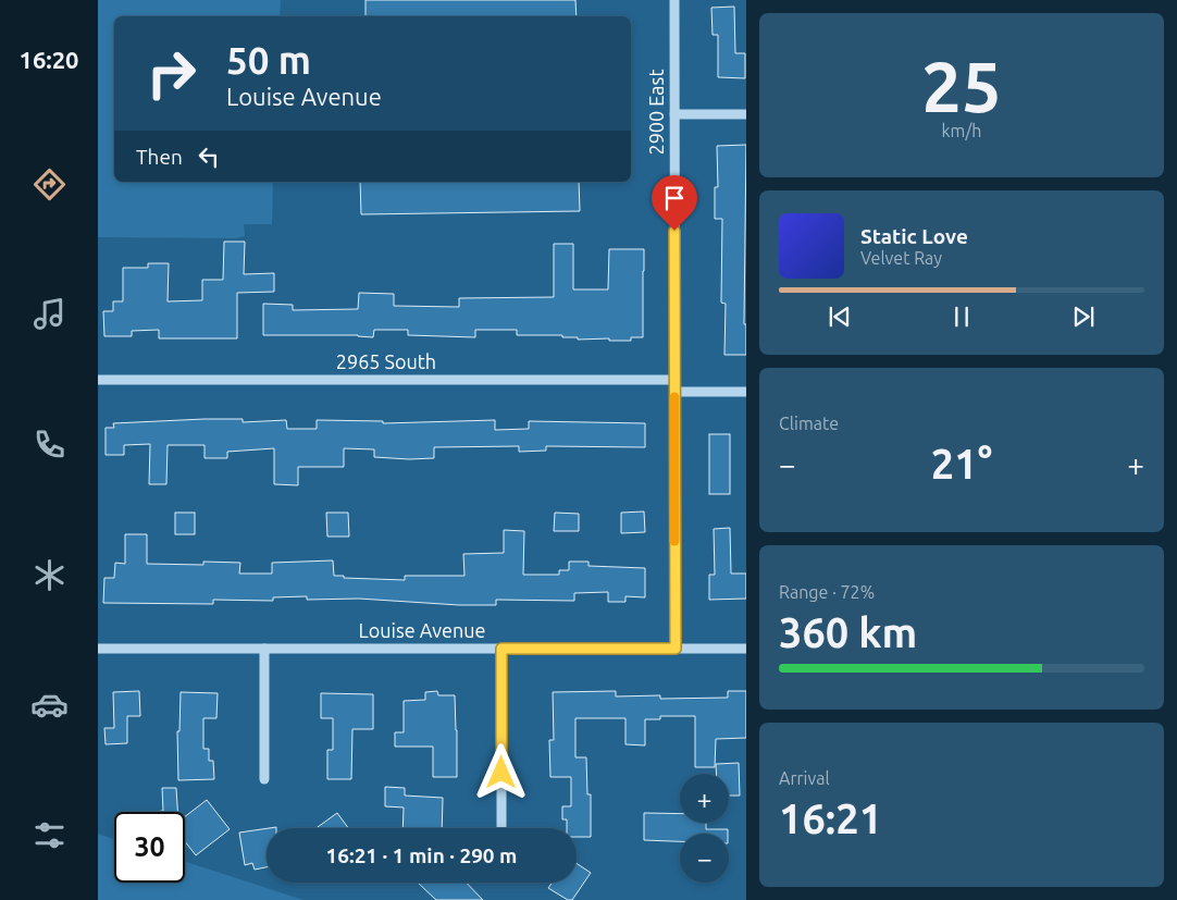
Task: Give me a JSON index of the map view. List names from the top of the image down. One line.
{"streets":{"street":["2900 East","2965 South","Louise Avenue"]},"crossings":[["2900 East","2965 South"],["2900 East","Louise Avenue"]],"page":{"tabs":"16:20","tile":[["25","km/h"],"Climate",["Range · 72%","360 km"],["Arrival","16:21"]],"turn":["50 m","Louise Avenue"],"then":"Then","song":["Static Love","Velvet Ray"],"heat":["−","21°","+"],"map_buttons":["+","−"],"limit":"30","trip":"16:21 · 1 min · 290 m"}}
